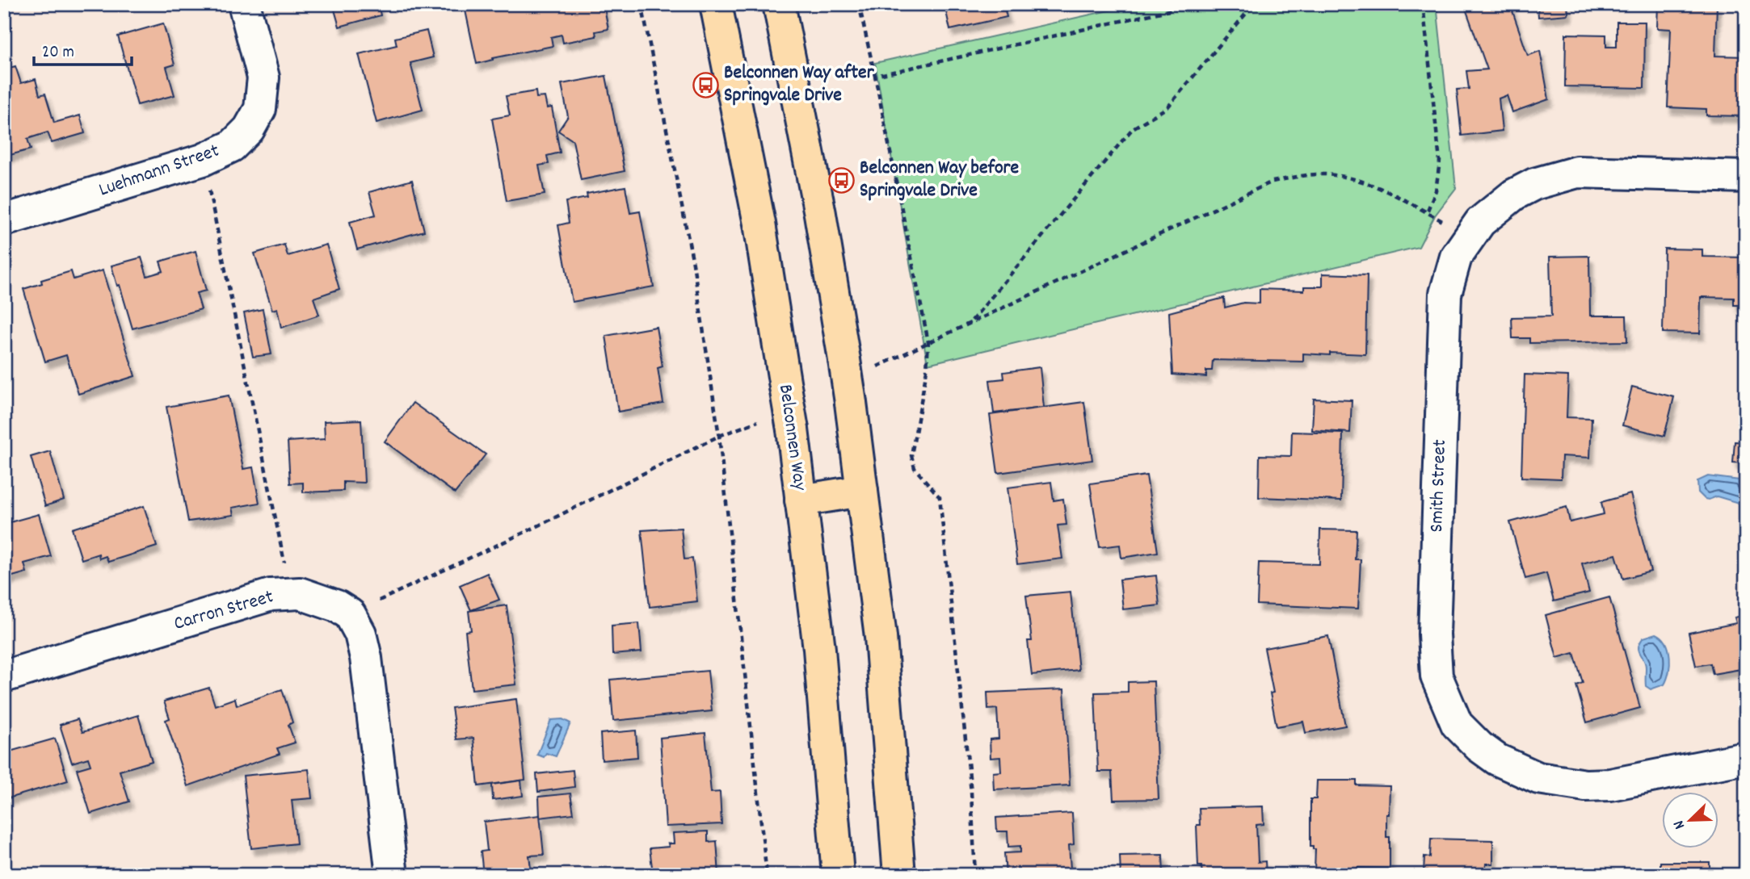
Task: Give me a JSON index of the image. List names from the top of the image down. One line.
{"streets":{"main road":["Belconnen Way"],"street":["Luehmann Street","Smith Street","Carron Street"]},"places":{"bus stop":["Belconnen Way after Springvale Drive","Belconnen Way before Springvale Drive"]},"scale_bar":"20 m","north":"bottom left"}
